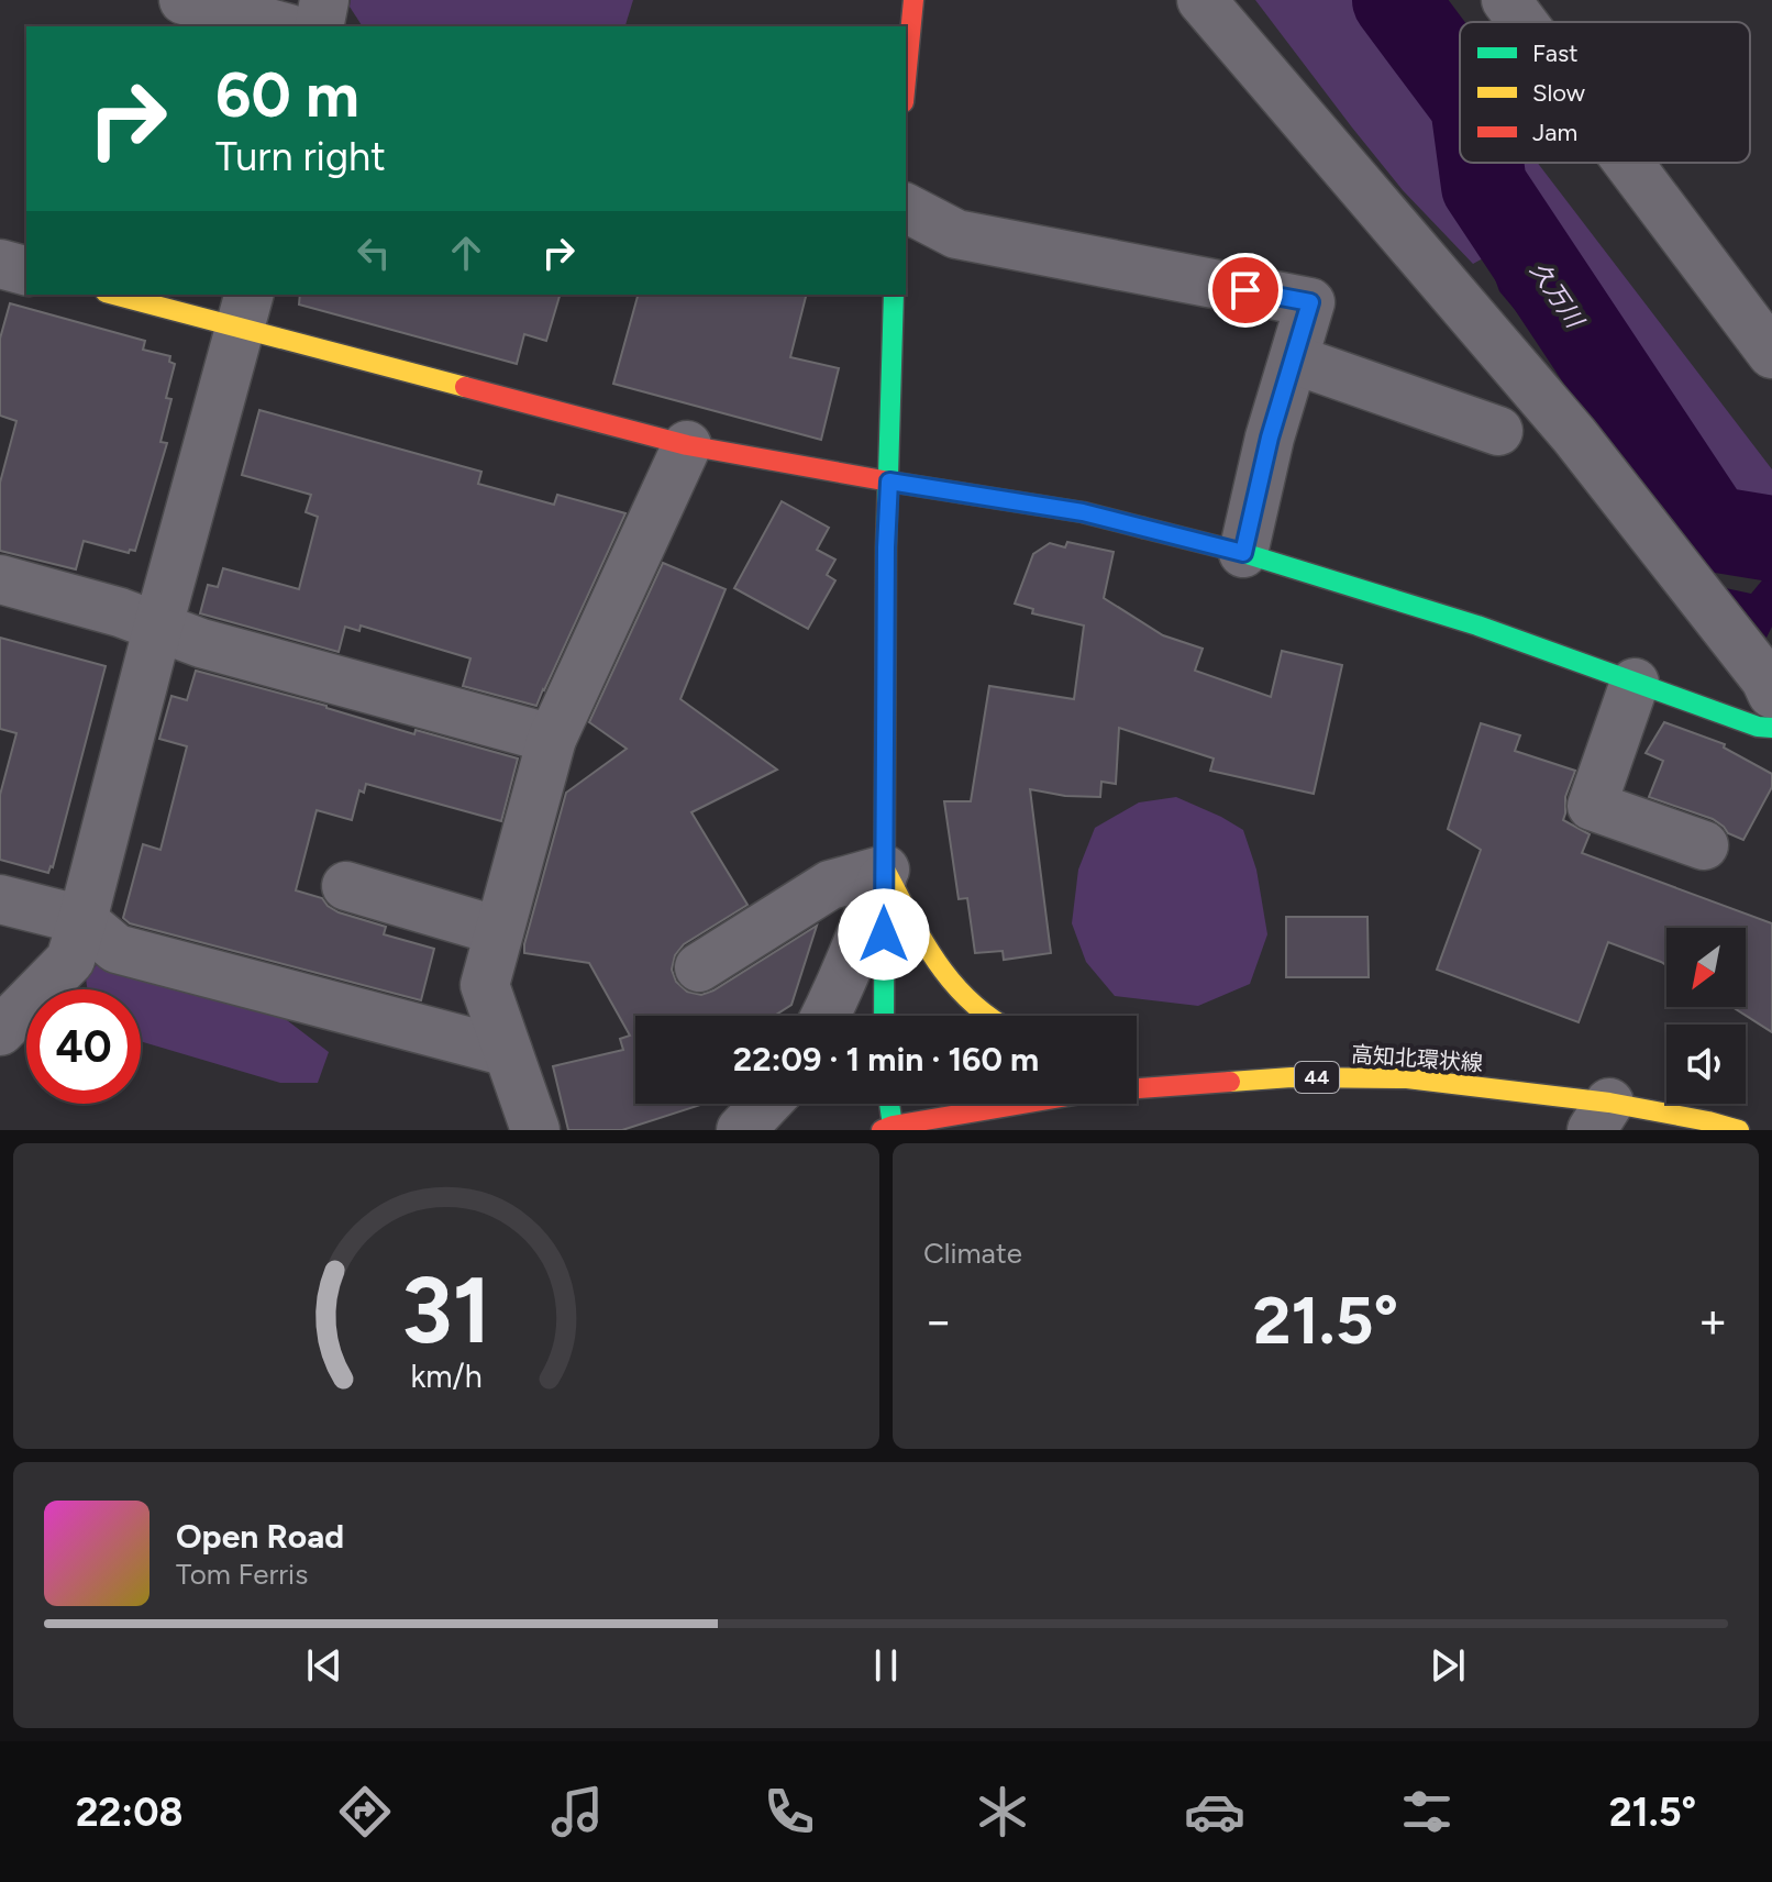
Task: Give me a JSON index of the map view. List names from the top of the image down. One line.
{"streets":{"street":["高知北環状線","44"]},"water":["久万川"],"legend":["Fast","Slow","Jam"],"north":"bottom left","page":{"turn":["60 m","Turn right"],"limit":"40","trip":"22:09 · 1 min · 160 m","tile":"Climate","heat":["−","21.5°","+"],"song":["Open Road","Tom Ferris"],"tabs":["22:08","21.5°"],"gauge":["31","km/h"]}}
